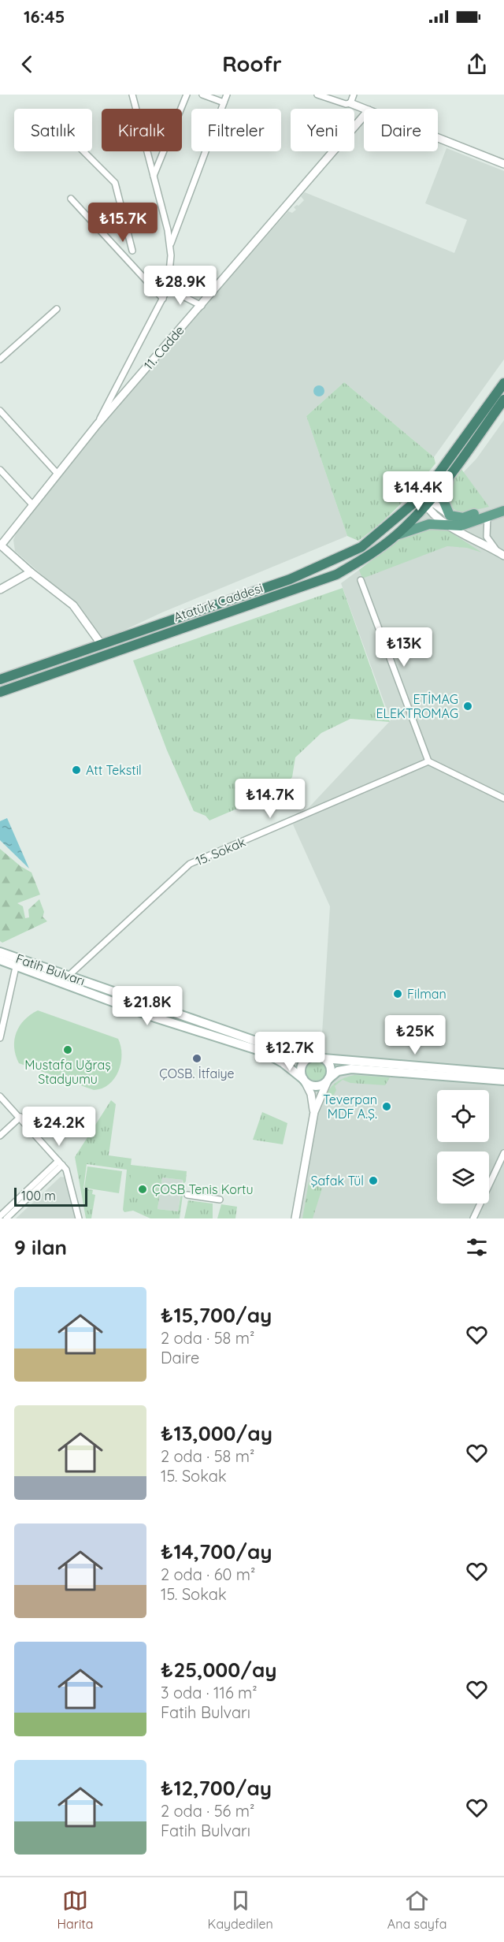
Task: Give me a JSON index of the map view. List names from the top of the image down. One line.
{"streets":{"highway":["Atatürk Caddesi"],"main road":["Fatih Bulvarı"],"street":["11. Cadde","15. Sokak"]},"crossings":[["15. Sokak","Fatih Bulvarı"]],"places":["ETİMAG ELEKTROMAG","Att Tekstil","Filman","Mustafa Uğraş Stadyumu","ÇOSB. İtfaiye","Teverpan MDF A.Ş.","Şafak Tül","ÇOSB Tenis Kortu"],"scale_bar":"100 m","page":{"status":"16:45","header":"Roofr","chip":["Satılık","Kiralık","Filtreler","Yeni","Daire"],"price":["₺15.7K","₺28.9K","₺14.4K","₺13K","₺14.7K","₺21.8K","₺25K","₺12.7K","₺24.2K"],"scale":"100 m","heading":"9 ilan","list":[{"name":"₺15,700/ay","note":"2 oda · 58 m² · Daire"},{"name":"₺13,000/ay","note":"2 oda · 58 m² · 15. Sokak"},{"name":"₺14,700/ay","note":"2 oda · 60 m² · 15. Sokak"},{"name":"₺25,000/ay","note":"3 oda · 116 m² · Fatih Bulvarı"},{"name":"₺12,700/ay","note":"2 oda · 56 m² · Fatih Bulvarı"}],"tabs":["Harita","Kaydedilen","Ana sayfa"]}}
